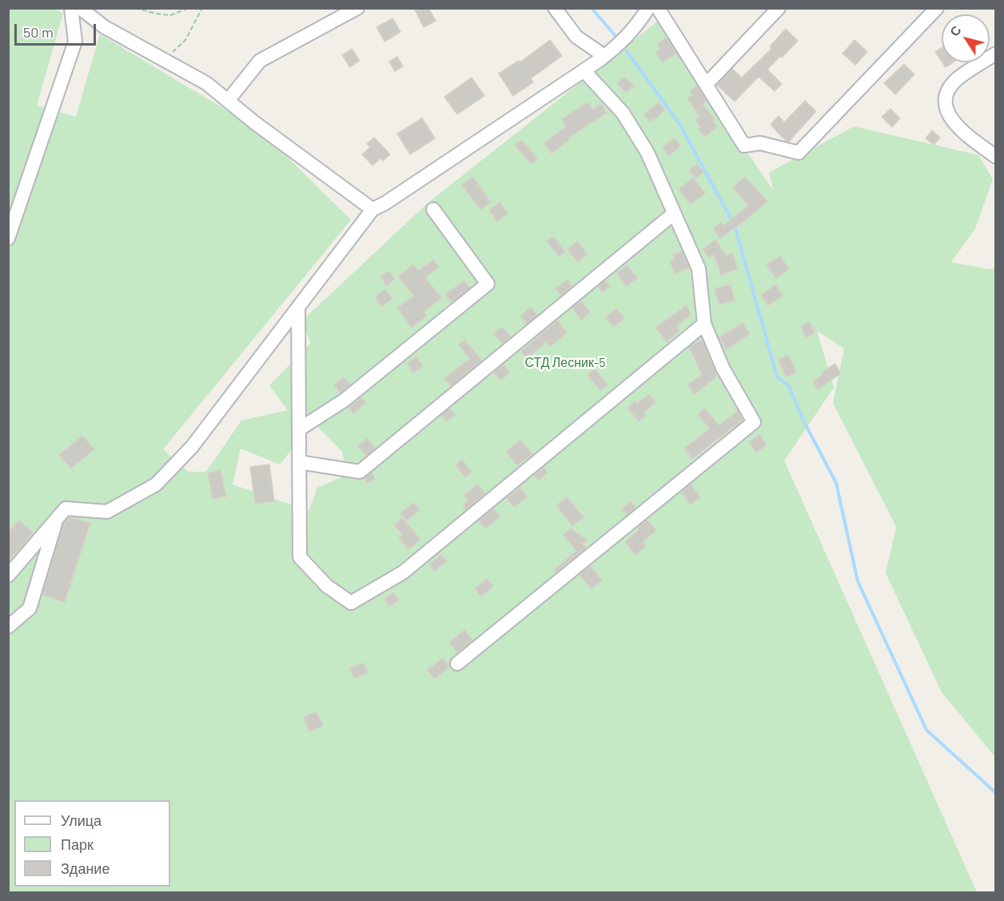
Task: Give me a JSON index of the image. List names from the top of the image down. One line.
{"parks":["СТД Лесник-5"],"legend":["Улица","Парк","Здание"],"scale_bar":"50 m","north":"top left"}
